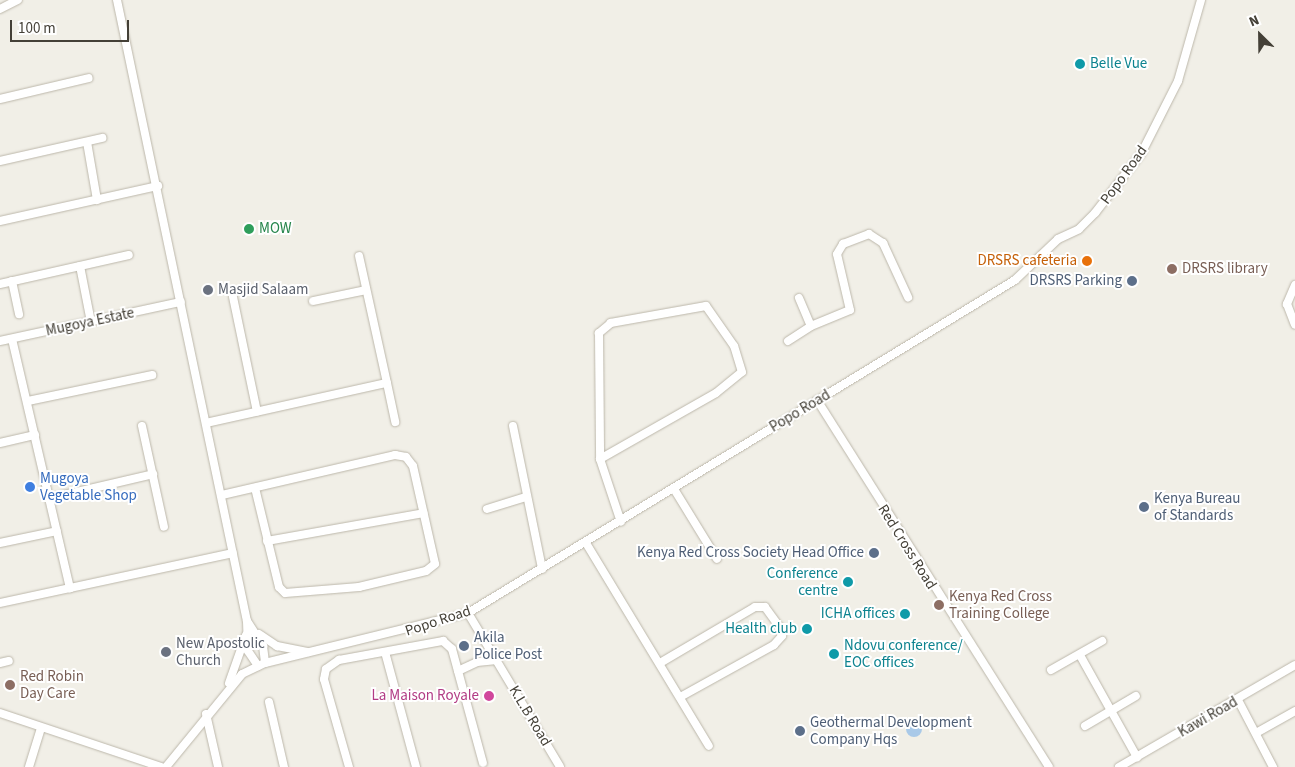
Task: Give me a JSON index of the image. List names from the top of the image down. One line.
{"streets":{"street":["Popo Road","Mugoya Estate","Red Cross Road","K.L.B Road","Kawi Road"]},"crossings":[["Popo Road","Red Cross Road"],["Popo Road","K.L.B Road"]],"places":["Belle Vue","MOW","DRSRS cafeteria","DRSRS library","DRSRS Parking","Masjid Salaam","Mugoya Vegetable Shop","Kenya Bureau of Standards","Kenya Red Cross Society Head Office","Conference centre","Kenya Red Cross Training College","ICHA offices","Health club","Akila Police Post","New Apostolic Church","Ndovu conference/ EOC offices","Red Robin Day Care","La Maison Royale","Geothermal Development Company Hqs"],"scale_bar":"100 m","north":"top left"}
